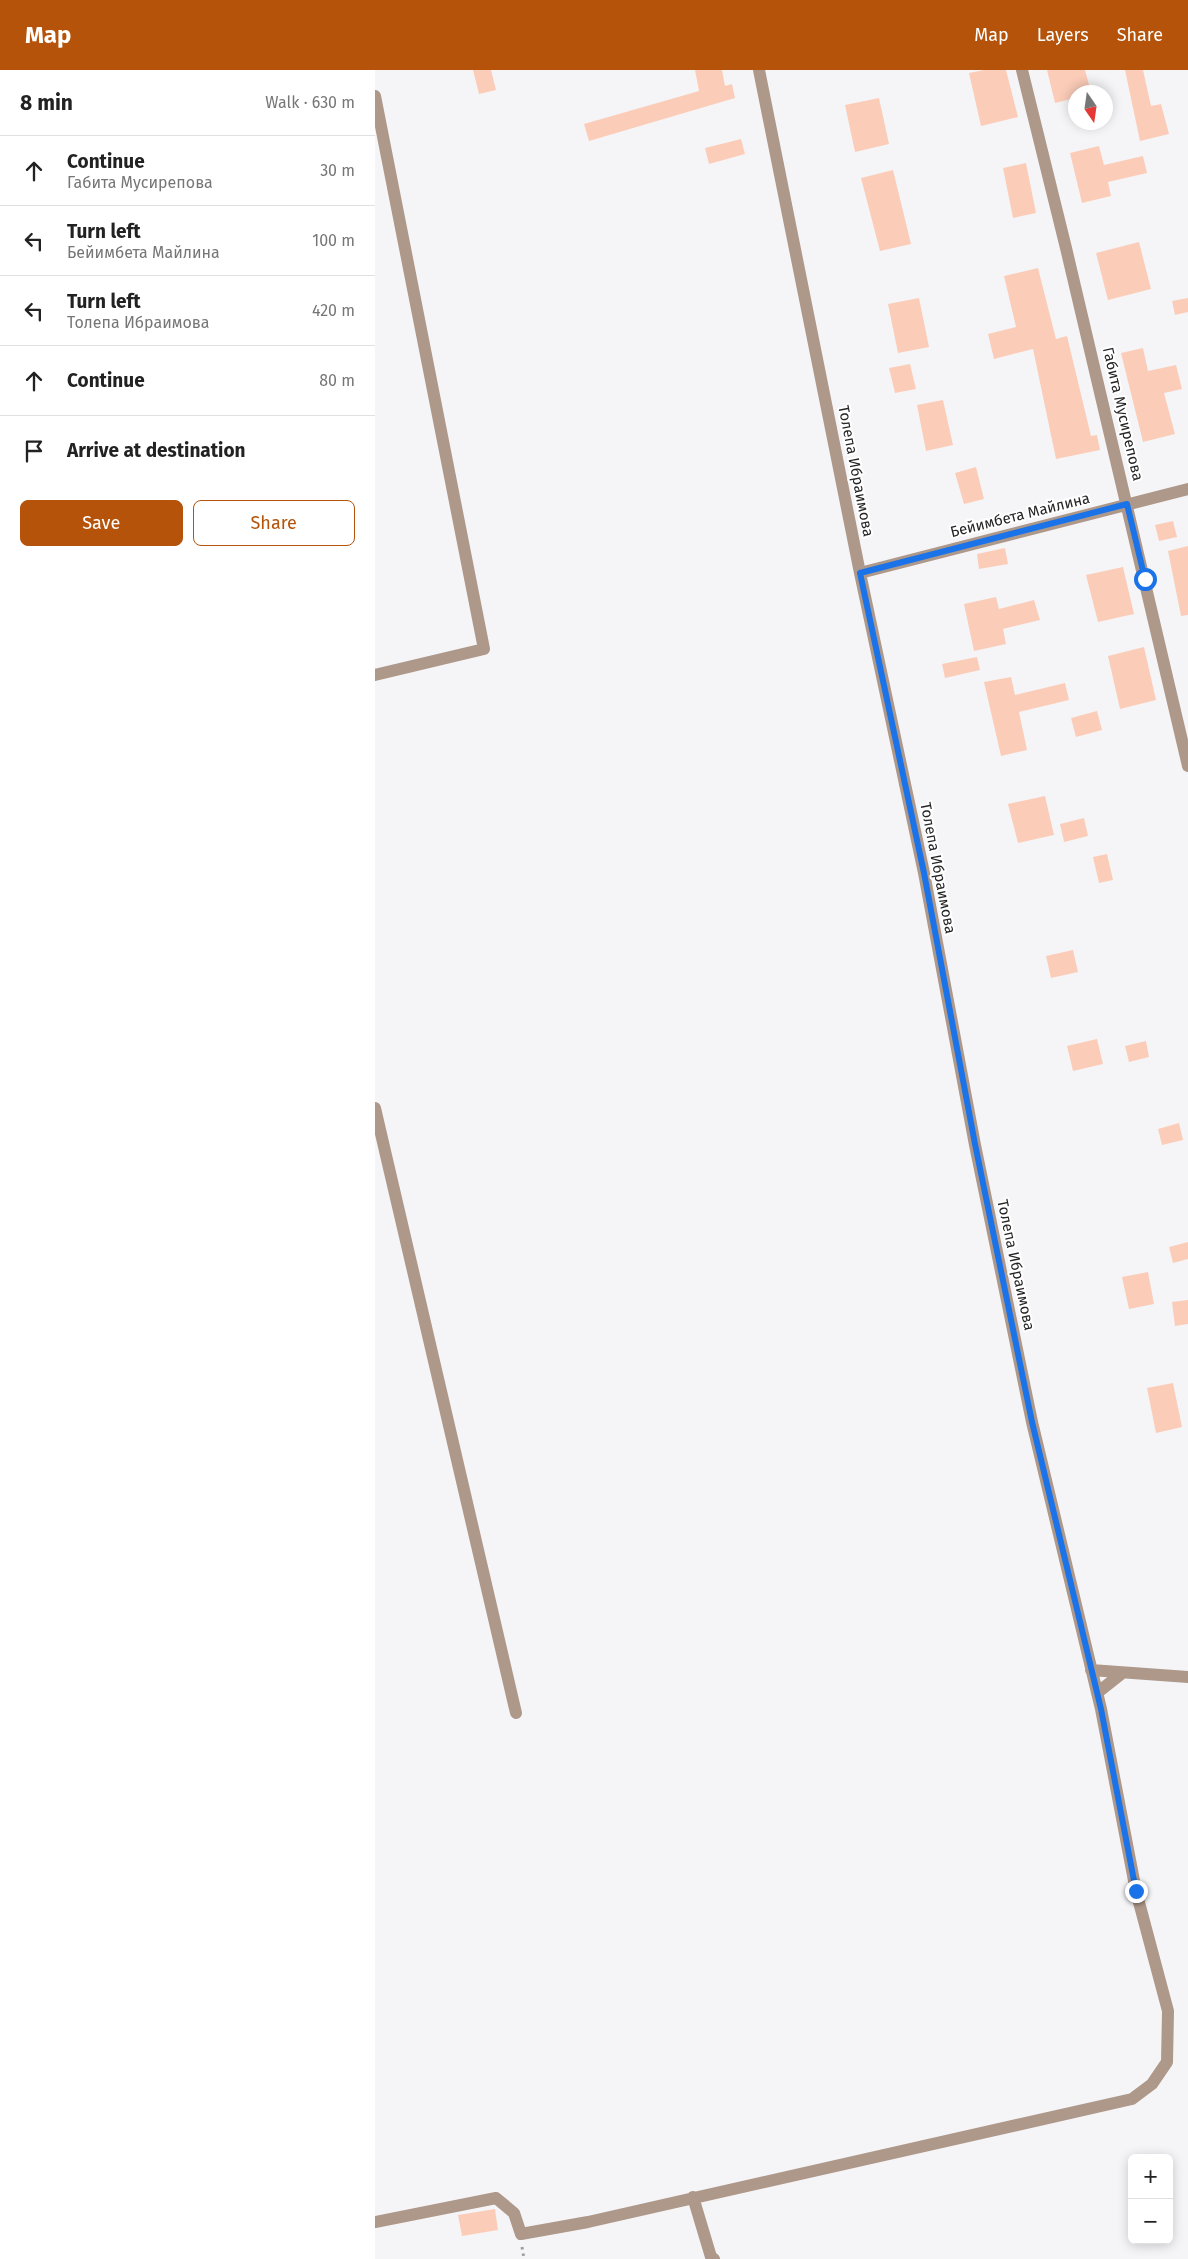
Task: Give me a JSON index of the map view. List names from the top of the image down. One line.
{"streets":{"street":["Габита Мусирепова","Толепа Ибраимова","Бейимбета Майлина"]},"crossings":[["Габита Мусирепова","Бейимбета Майлина"],["Толепа Ибраимова","Бейимбета Майлина"]],"north":"bottom","page":{"header":"Map","nav":["Map","Layers","Share"],"heading":["8 min","Walk · 630 m"],"list":[["Continue","Габита Мусирепова","30 m"],["Turn left","Бейимбета Майлина","100 m"],["Turn left","Толепа Ибраимова","420 m"],["Continue","80 m"],"Arrive at destination"],"buttons":["Save","Share"],"map_buttons":["+","−"]}}
